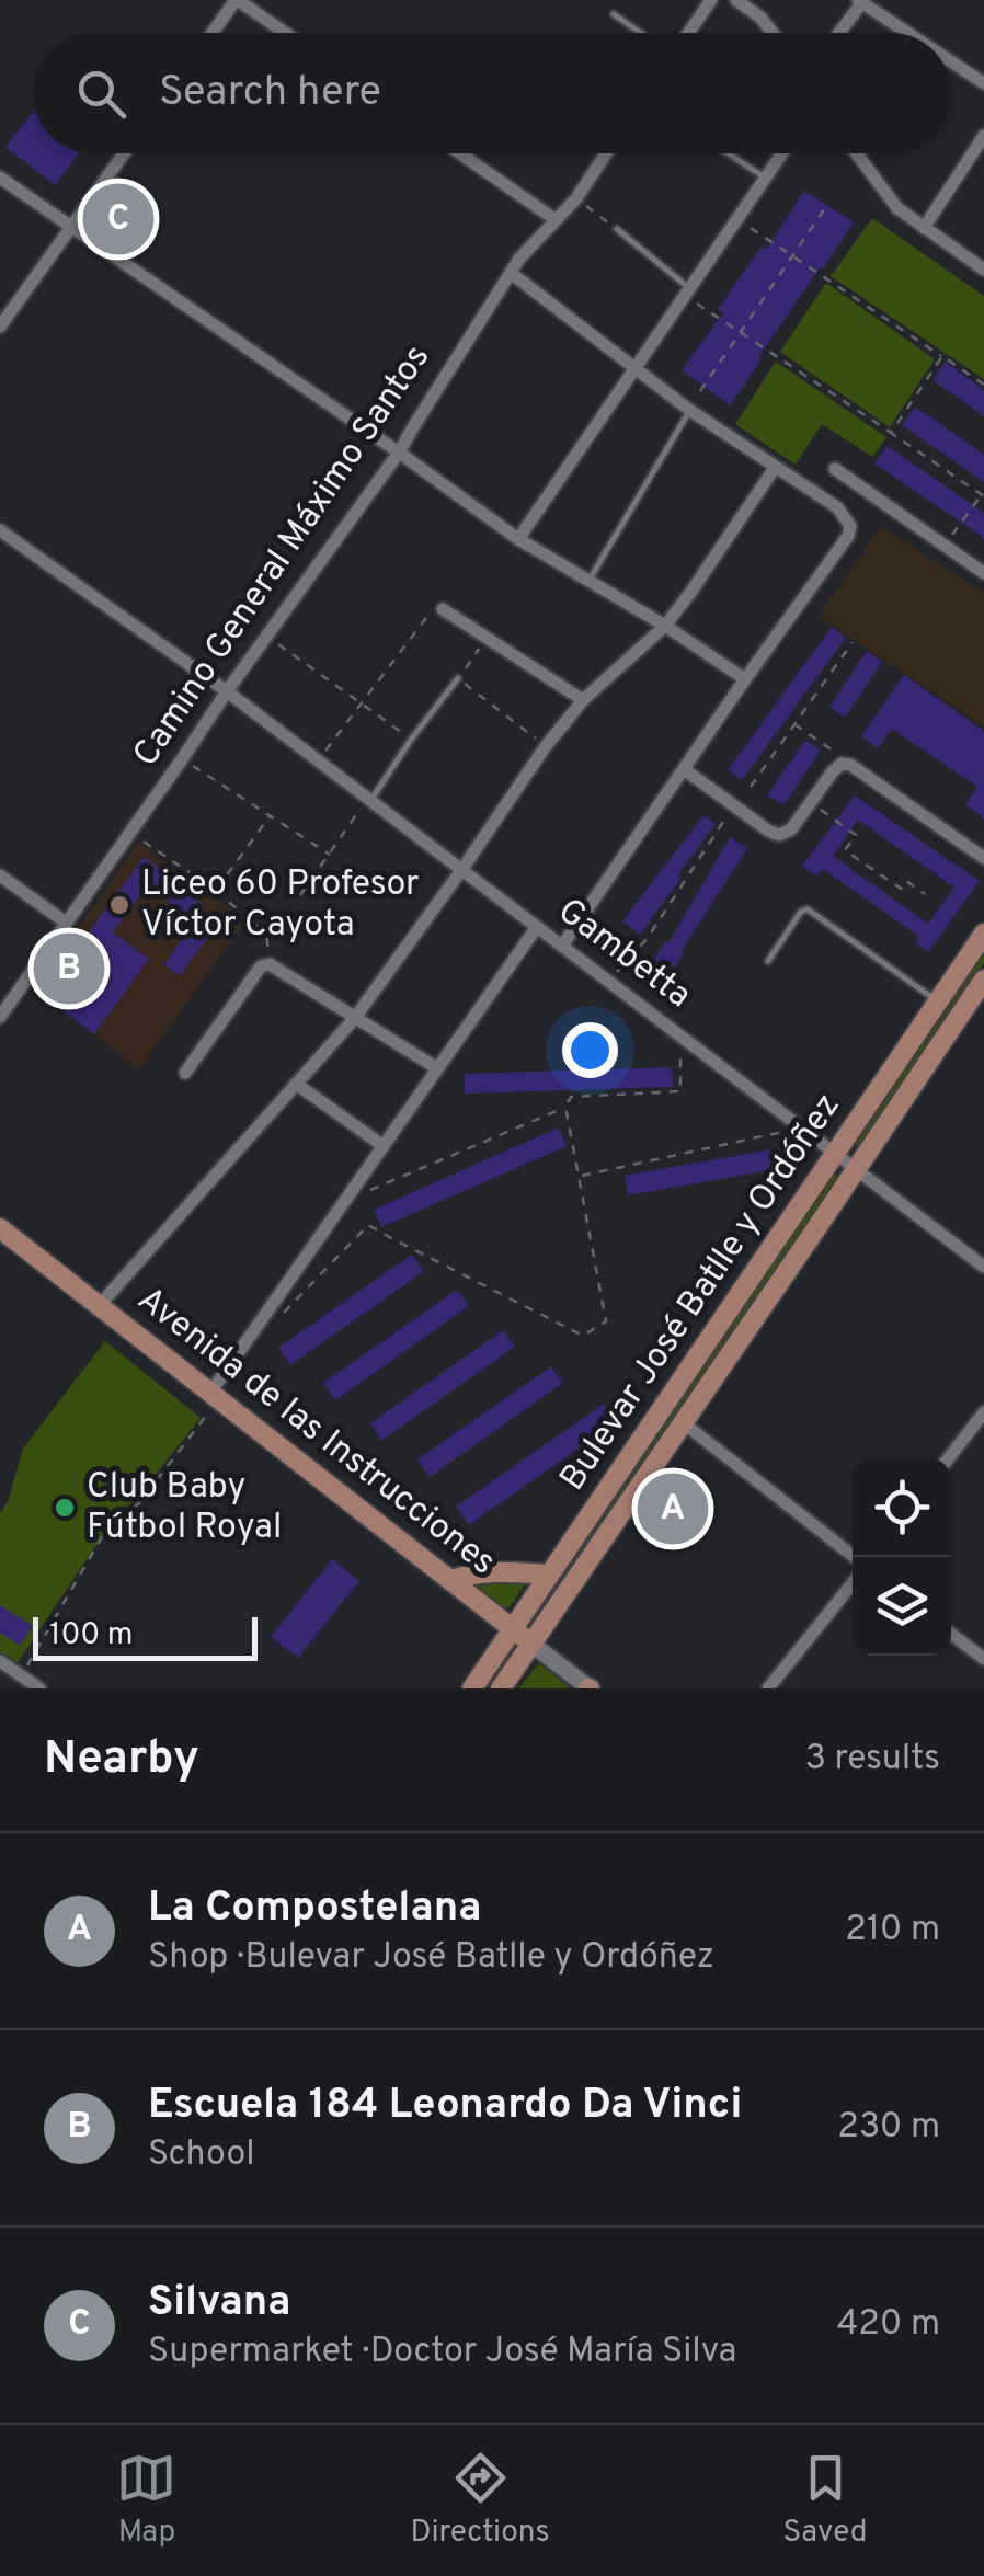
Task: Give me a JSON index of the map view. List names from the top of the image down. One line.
{"streets":{"main road":["Bulevar José Batlle y Ordóñez","Avenida de las Instrucciones"],"street":["Camino General Máximo Santos","Gambetta"]},"crossings":[["Camino General Máximo Santos","Gambetta"],["Gambetta","Bulevar José Batlle y Ordóñez"],["Bulevar José Batlle y Ordóñez","Avenida de las Instrucciones"]],"places":["Liceo 60 Profesor Víctor Cayota","Club Baby Fútbol Royal"],"scale_bar":"100 m","page":{"search":"Search here","pins":["C","B","A"],"scale":"100 m","heading":["Nearby","3 results"],"list":[{"mark":"A","name":"La Compostelana","note":"Shop · Bulevar José Batlle y Ordóñez","value":"210 m"},{"mark":"B","name":"Escuela 184 Leonardo Da Vinci","note":"School","value":"230 m"},{"mark":"C","name":"Silvana","note":"Supermarket · Doctor José María Silva","value":"420 m"}],"nav":["Map","Directions","Saved"]}}
